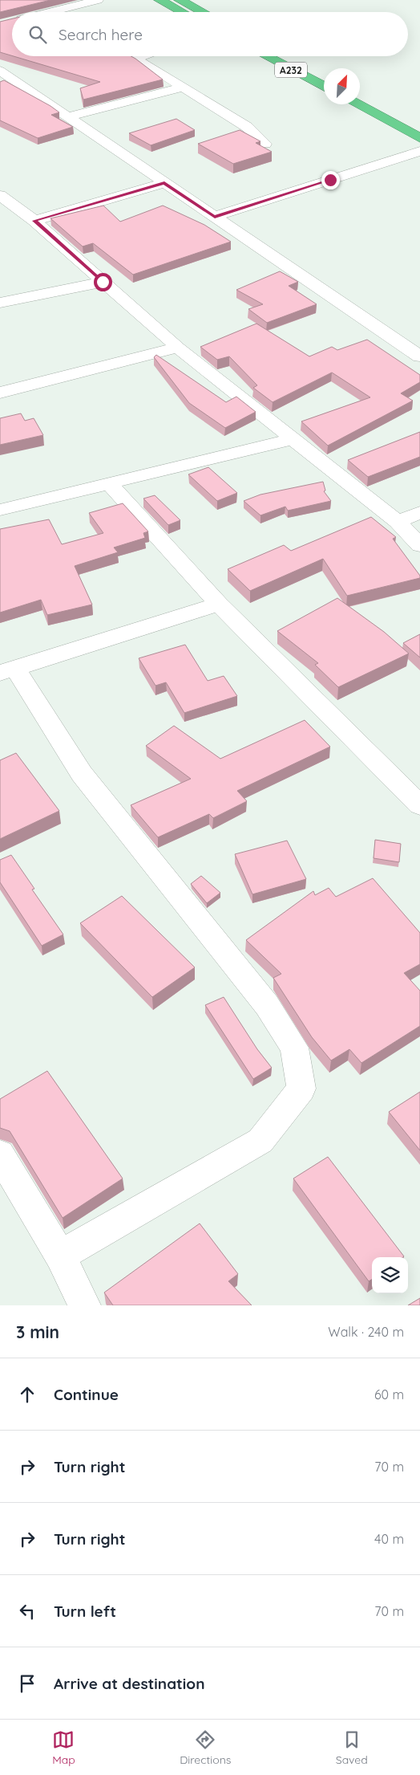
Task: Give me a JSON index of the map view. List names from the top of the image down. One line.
{"streets":{"highway":["A232"]},"north":"top right","page":{"search":"Search here","heading":["3 min","Walk · 240 m"],"list":[["Continue","60 m"],["Turn right","70 m"],["Turn right","40 m"],["Turn left","70 m"],"Arrive at destination"],"nav":["Map","Directions","Saved"]}}
